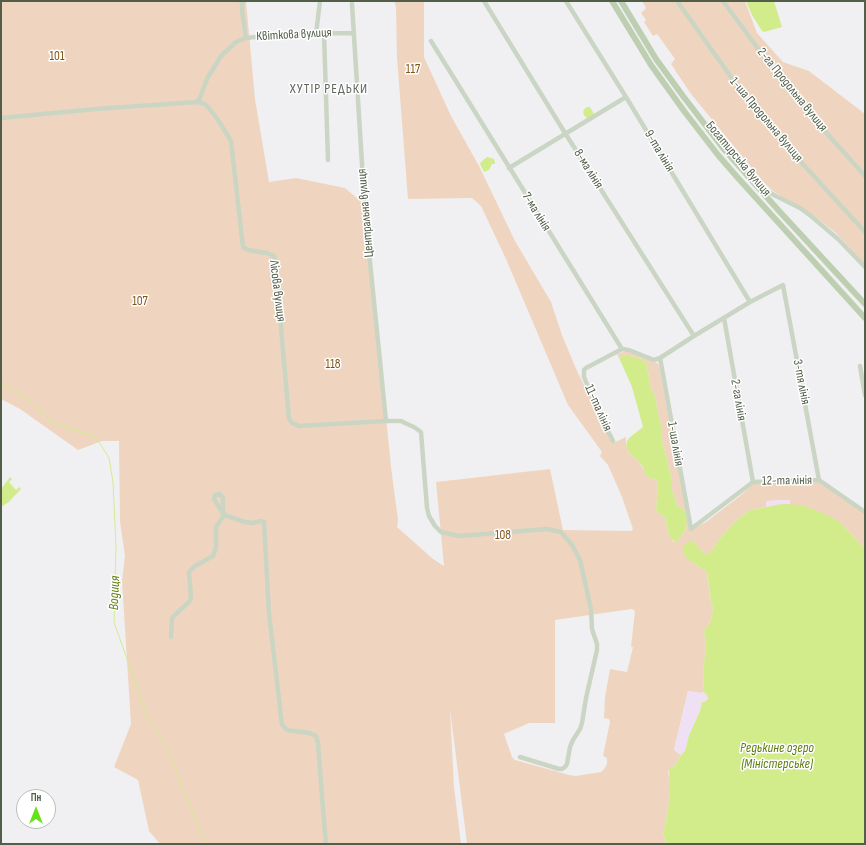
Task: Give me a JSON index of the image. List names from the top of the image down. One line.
{"streets":{"main road":["Богатирська вулиця"],"street":["Квіткова вулиця","2-га Продольна вулиця","1-ша Продольна вулиця","9-та лінія","8-ма лінія","7-ма лінія","Центральна вулиця","Лісова вулиця","3-тя лінія","2-га лінія","11-та лінія","1-ша лінія","12-та лінія"]},"crossings":[["Квіткова вулиця","Центральна вулиця"],["Квіткова вулиця","Лісова вулиця"],["9-та лінія","3-тя лінія"],["7-ма лінія","11-та лінія"],["Центральна вулиця","Лісова вулиця"],["3-тя лінія","12-та лінія"],["2-га лінія","12-та лінія"],["1-ша лінія","12-та лінія"]],"districts":["ХУТІР РЕДЬКИ"],"water":["Водиця","Редькине озеро (Міністерське)"],"parks":["101","117","107","118","108"],"north":"top"}
